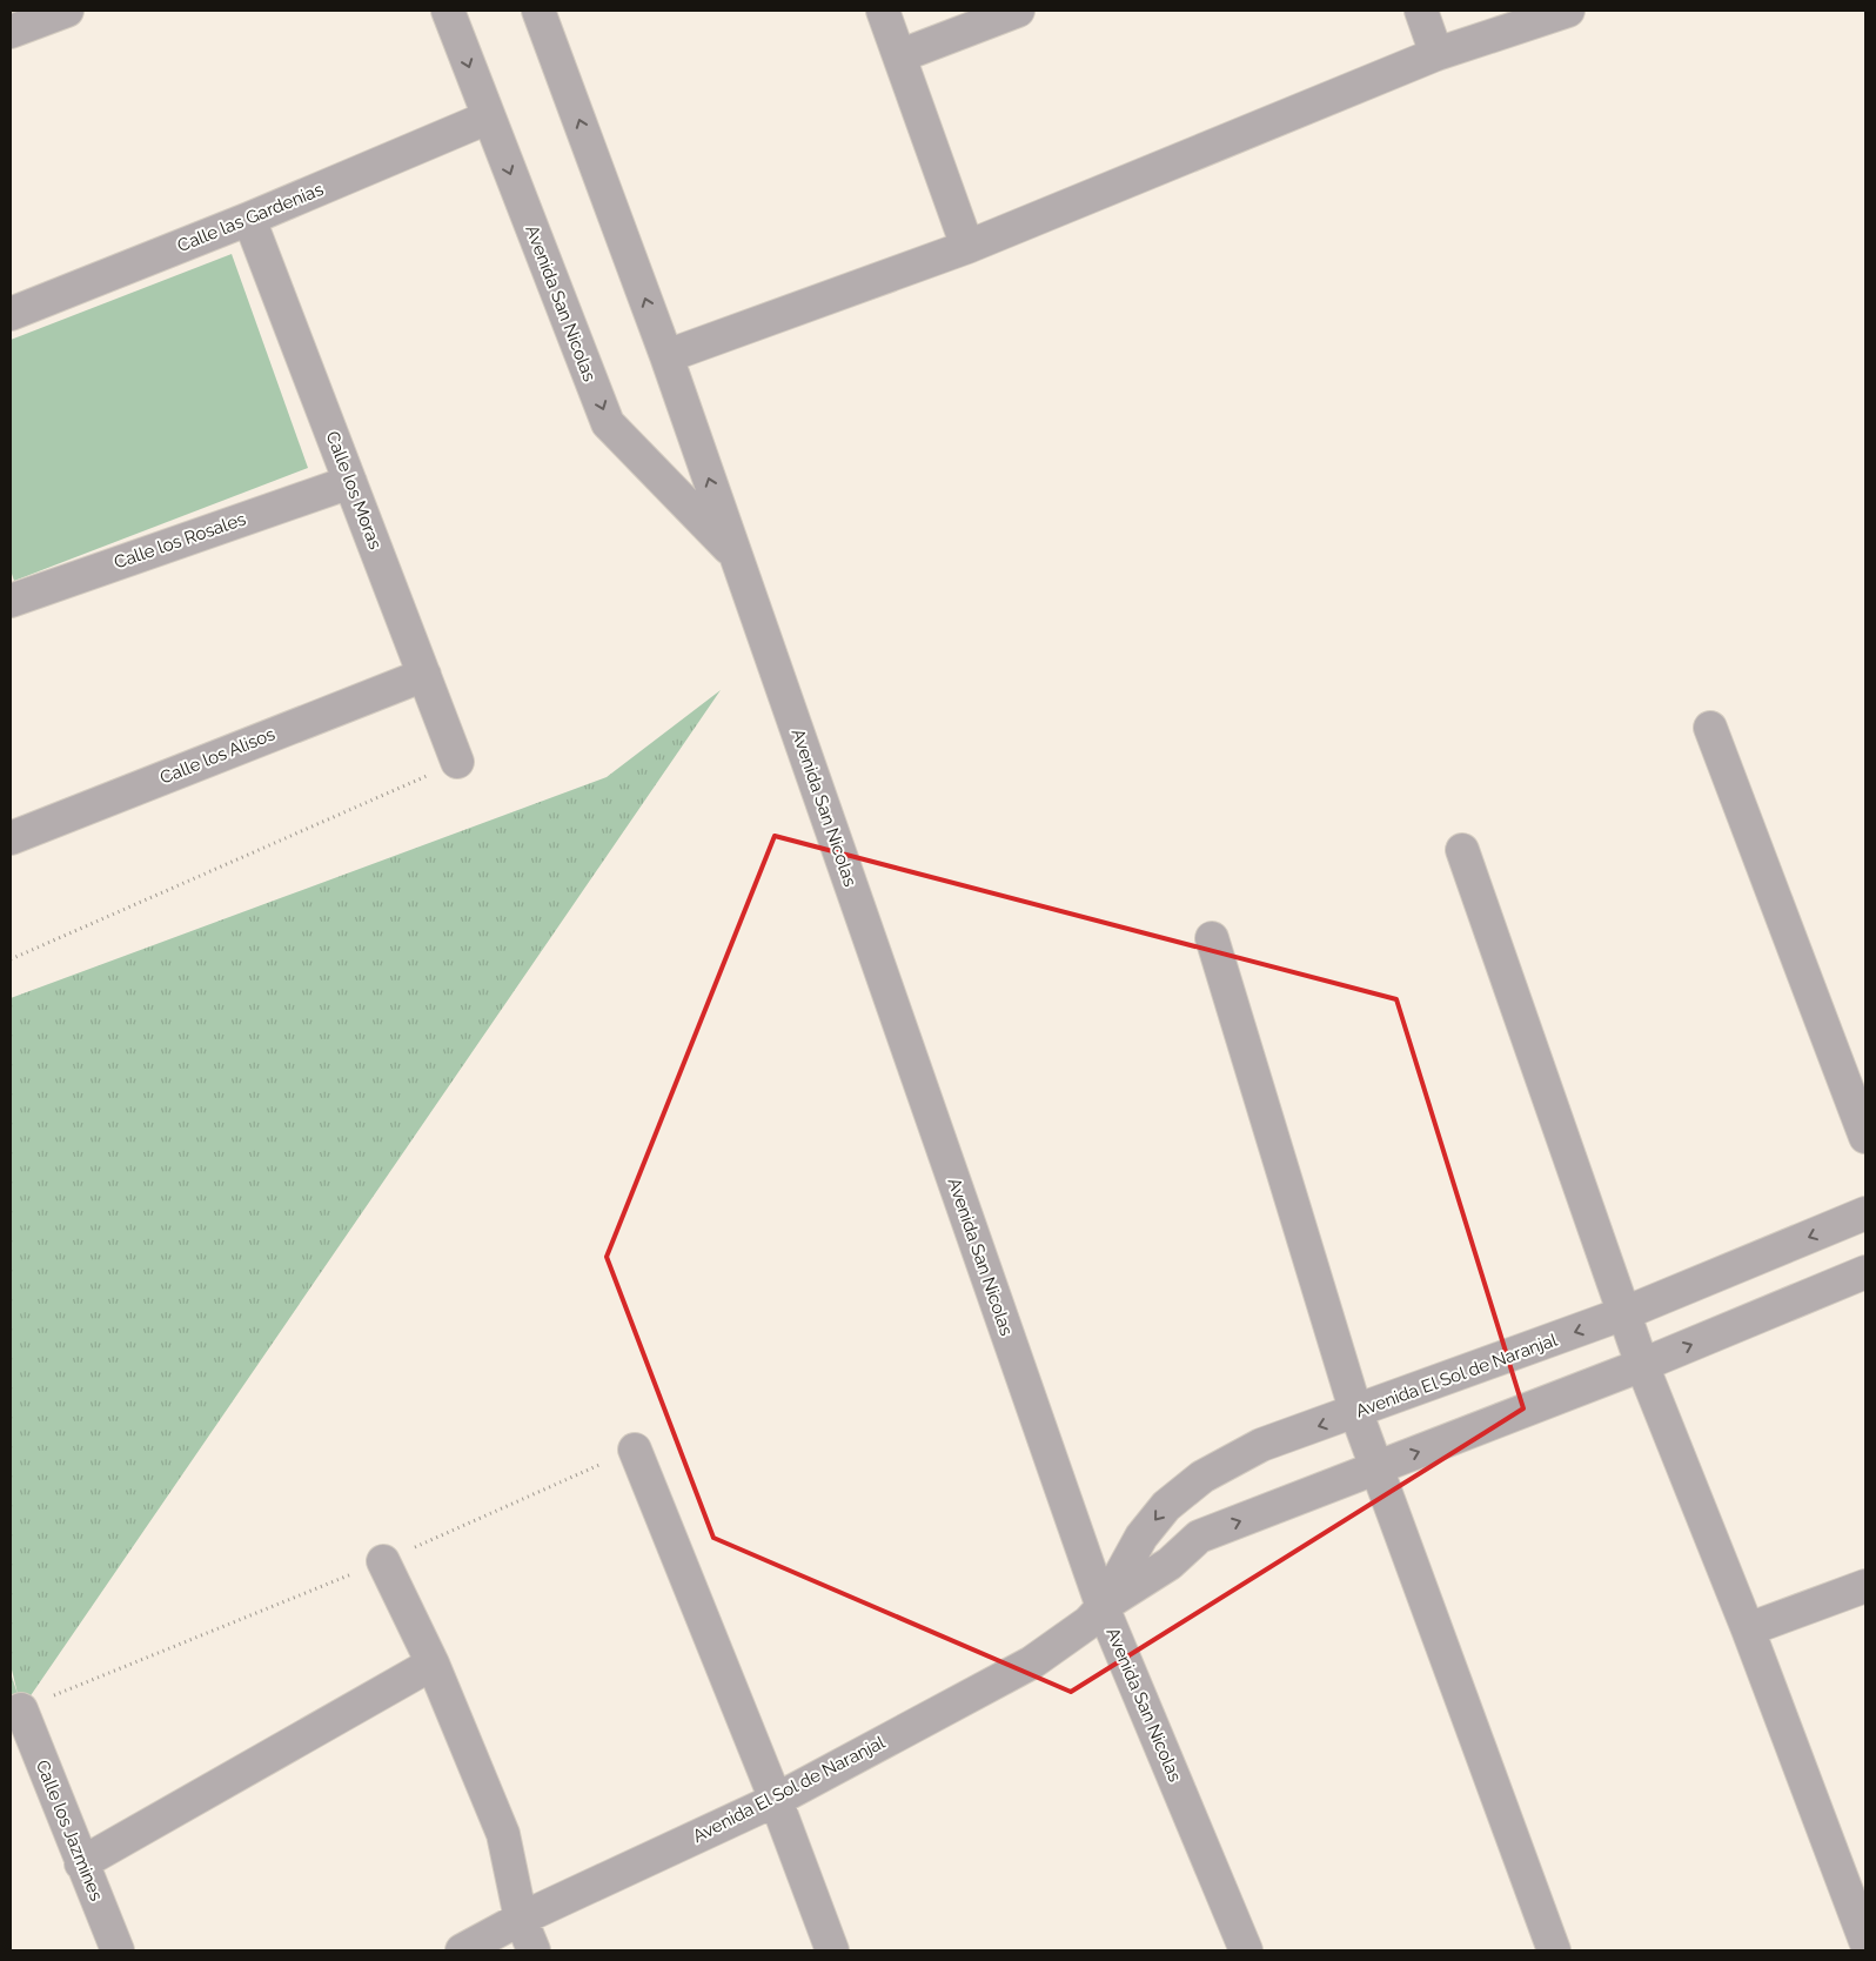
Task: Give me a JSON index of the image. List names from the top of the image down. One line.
{"streets":{"street":["Calle las Gardenias","Avenida San Nicolas","Calle los Moras","Calle los Rosales","Calle los Alisos","Avenida El Sol de Naranjal","Calle los Jazmines"]},"crossings":[["Calle las Gardenias","Avenida San Nicolas"],["Calle las Gardenias","Calle los Moras"],["Avenida San Nicolas","Avenida El Sol de Naranjal"],["Calle los Moras","Calle los Rosales"],["Calle los Moras","Calle los Alisos"]]}
